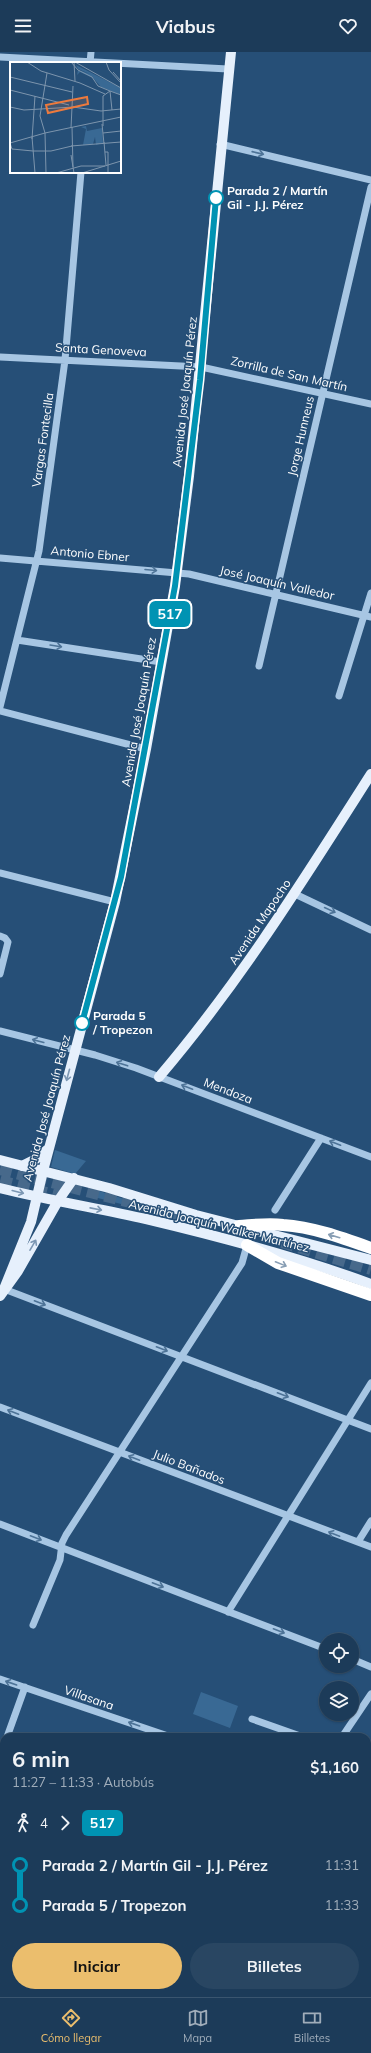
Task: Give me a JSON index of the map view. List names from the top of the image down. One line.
{"streets":{"main road":["Avenida José Joaquín Pérez","Avenida Mapocho","Avenida Joaquín Walker Martínez"],"street":["Santa Genoveva","Zorrilla de San Martín","Jorge Hunneus","Vargas Fontecilla","Antonio Ebner","José Joaquín Valledor","Mendoza","Julio Bañados","Villasana"]},"crossings":[["Santa Genoveva","Zorrilla de San Martín"],["Santa Genoveva","Avenida José Joaquín Pérez"],["Santa Genoveva","Vargas Fontecilla"],["Zorrilla de San Martín","Avenida José Joaquín Pérez"],["Zorrilla de San Martín","Jorge Hunneus"],["Avenida José Joaquín Pérez","Antonio Ebner"],["Avenida José Joaquín Pérez","José Joaquín Valledor"],["Avenida José Joaquín Pérez","Mendoza"],["Avenida José Joaquín Pérez","Avenida Joaquín Walker Martínez"],["Jorge Hunneus","José Joaquín Valledor"],["Vargas Fontecilla","Antonio Ebner"],["Antonio Ebner","José Joaquín Valledor"],["Avenida Mapocho","Mendoza"]],"one_way":["Antonio Ebner","Mendoza","Julio Bañados","Villasana"],"places":["Parada 2 / Martín Gil - J.J. Pérez","Parada 5 / Tropezon"],"lines":["bus line 517"],"page":{"header":"Viabus","on_map":"517","heading":["6 min","11:27 – 11:33 · Autobús","$1,160"],"legs":["4","517"],"list":[{"name":"Parada 2 / Martín Gil - J.J. Pérez","value":"11:31"},{"name":"Parada 5 / Tropezon","value":"11:33"}],"buttons":["Iniciar","Billetes"],"tabs":["Cómo llegar","Mapa","Billetes"]}}
